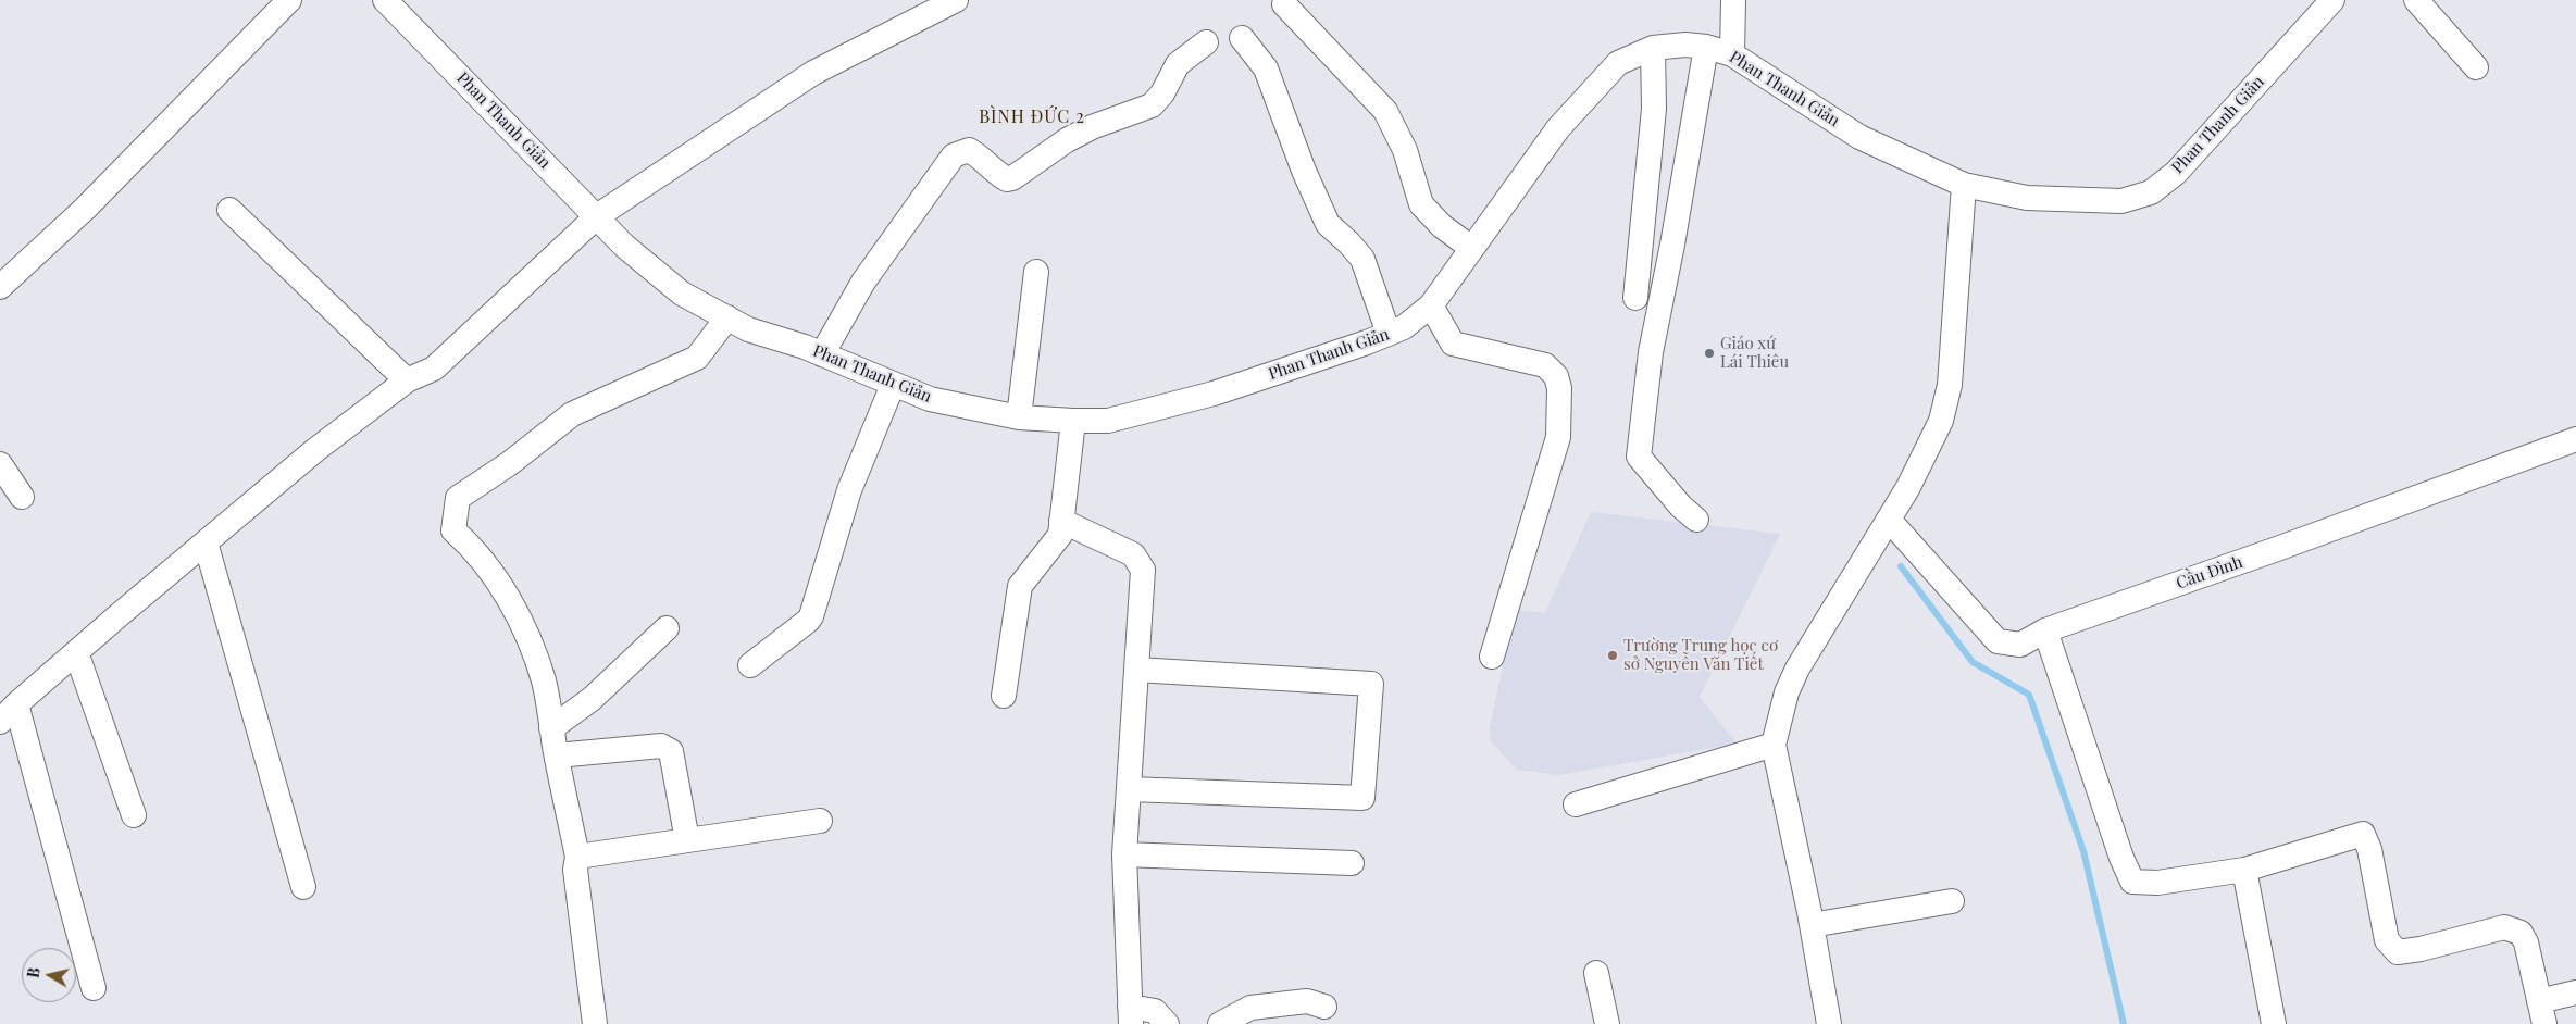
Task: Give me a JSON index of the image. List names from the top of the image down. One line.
{"streets":{"street":["Phan Thanh Giản","Cầu Đình"]},"districts":["BÌNH ĐỨC 2"],"places":["Giáo xứ Lái Thiêu","Trường Trung học cơ sở Nguyễn Văn Tiết"],"north":"left"}
